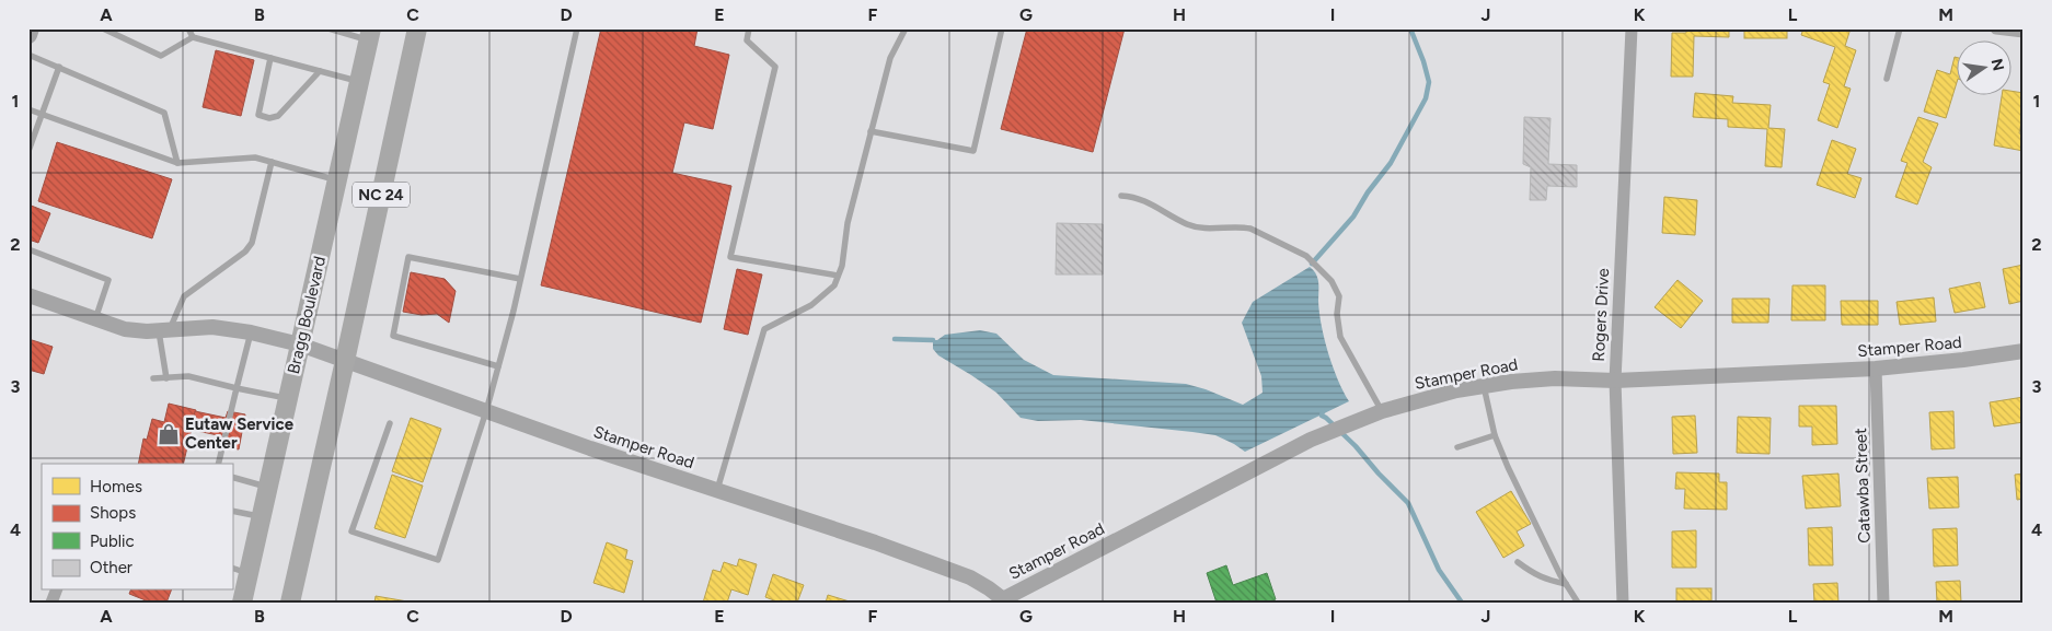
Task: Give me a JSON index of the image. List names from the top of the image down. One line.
{"streets":{"main road":["NC 24","Bragg Boulevard"],"street":["Rogers Drive","Stamper Road","Catawba Street"]},"crossings":[["NC 24","Stamper Road"],["Bragg Boulevard","Stamper Road"],["Rogers Drive","Stamper Road"],["Stamper Road","Catawba Street"]],"places":{"shop":["Eutaw Service Center"]},"legend":["Homes","Shops","Public","Other"],"north":"right","grid":{"columns":["A","B","C","D","E","F","G","H","I","J","K","L","M"],"rows":["1","2","3","4"]}}
